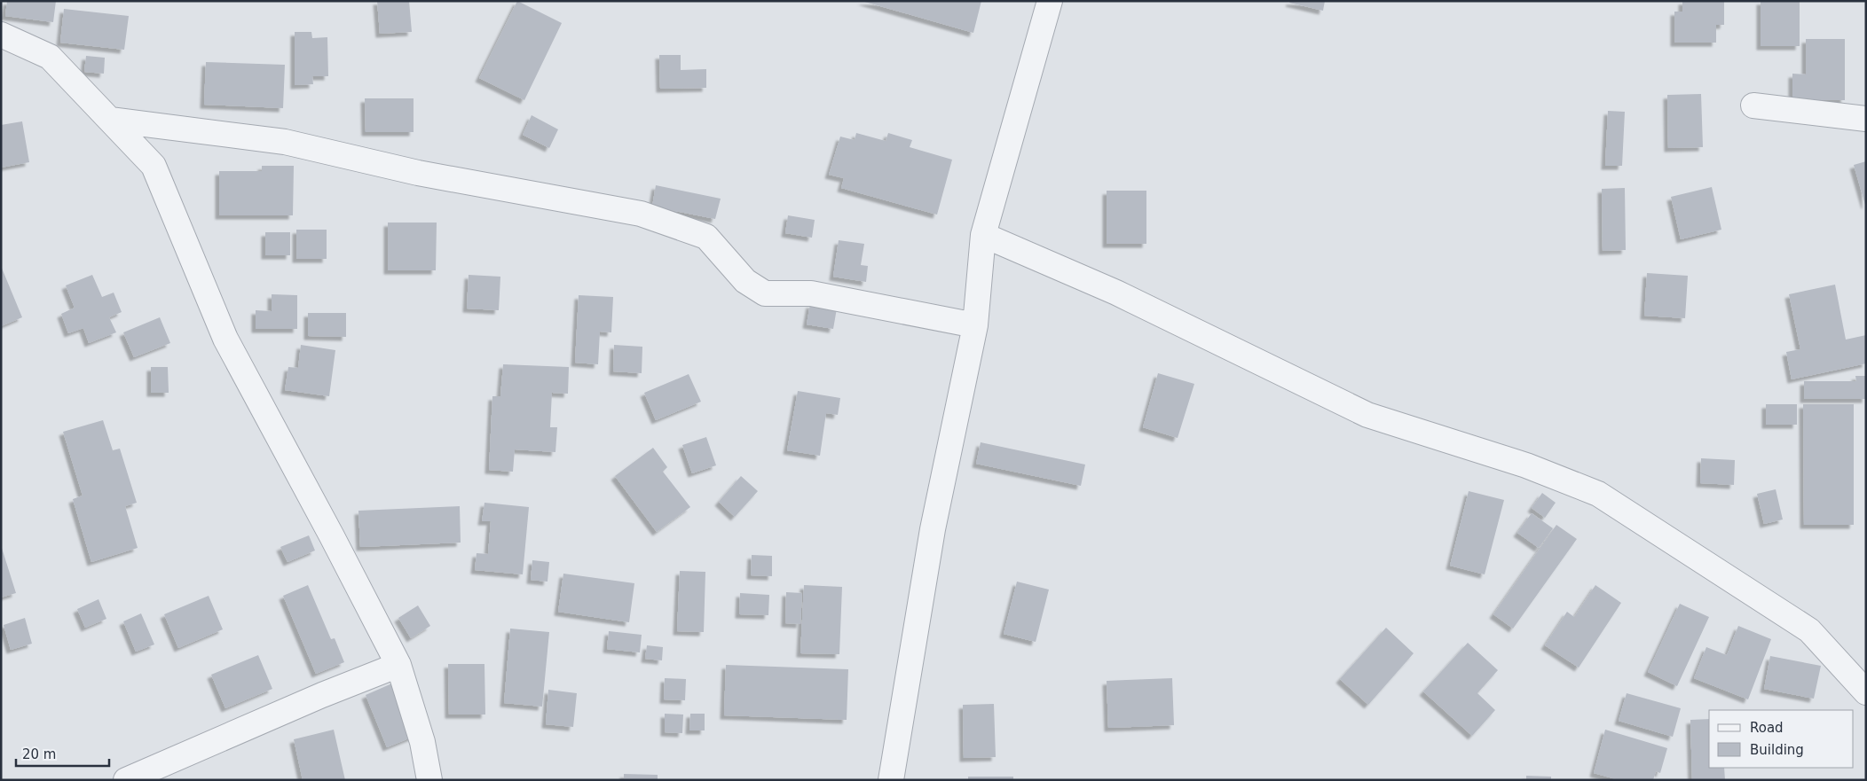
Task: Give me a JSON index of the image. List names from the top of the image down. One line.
{"legend":["Road","Building"],"scale_bar":"20 m"}
